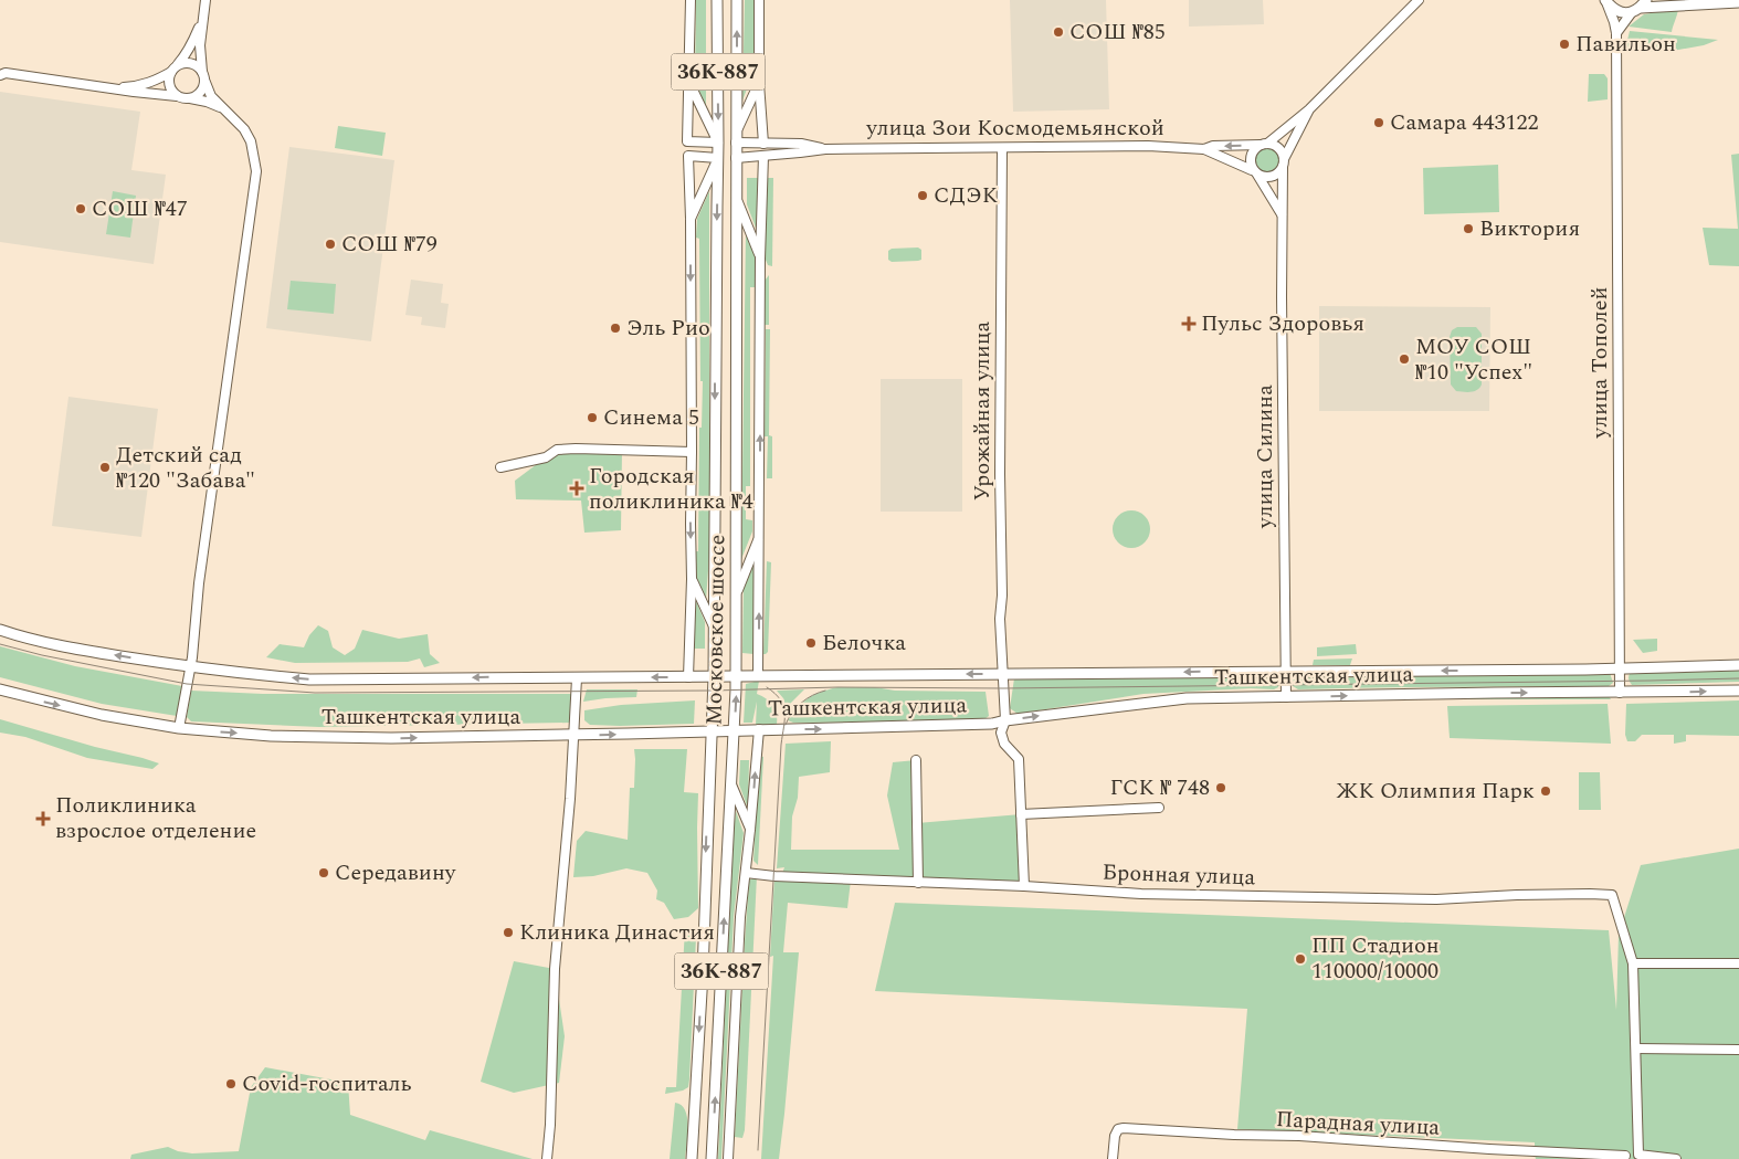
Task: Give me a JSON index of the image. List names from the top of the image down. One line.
{"streets":{"main road":["36К-887","улица Зои Космодемьянской","Московское шоссе","Ташкентская улица"],"street":["улица Тополей","Урожайная улица","улица Силина","Бронная улица","Парадная улица"]},"crossings":[["улица Зои Космодемьянской","Урожайная улица"],["улица Зои Космодемьянской","улица Силина"],["улица Зои Космодемьянской","Московское шоссе"],["улица Тополей","Ташкентская улица"],["Урожайная улица","Ташкентская улица"],["улица Силина","Ташкентская улица"],["Московское шоссе","Ташкентская улица"]],"places":{"other":["СОШ №85","Павильон","Самара 443122","СДЭК","СОШ №47","Виктория","СОШ №79","Эль Рио","МОУ СОШ №10 \"Успех\"","Синема 5","Детский сад №120 \"Забава\"","Белочка","ГСК № 748","ЖК Олимпия Парк","Середавину","Клиника Династия","ПП Стадион 110000/10000","Covid-госпиталь"],"health":["Пульс Здоровья","Городская поликлиника №4","Поликлиника взрослое отделение"]}}
